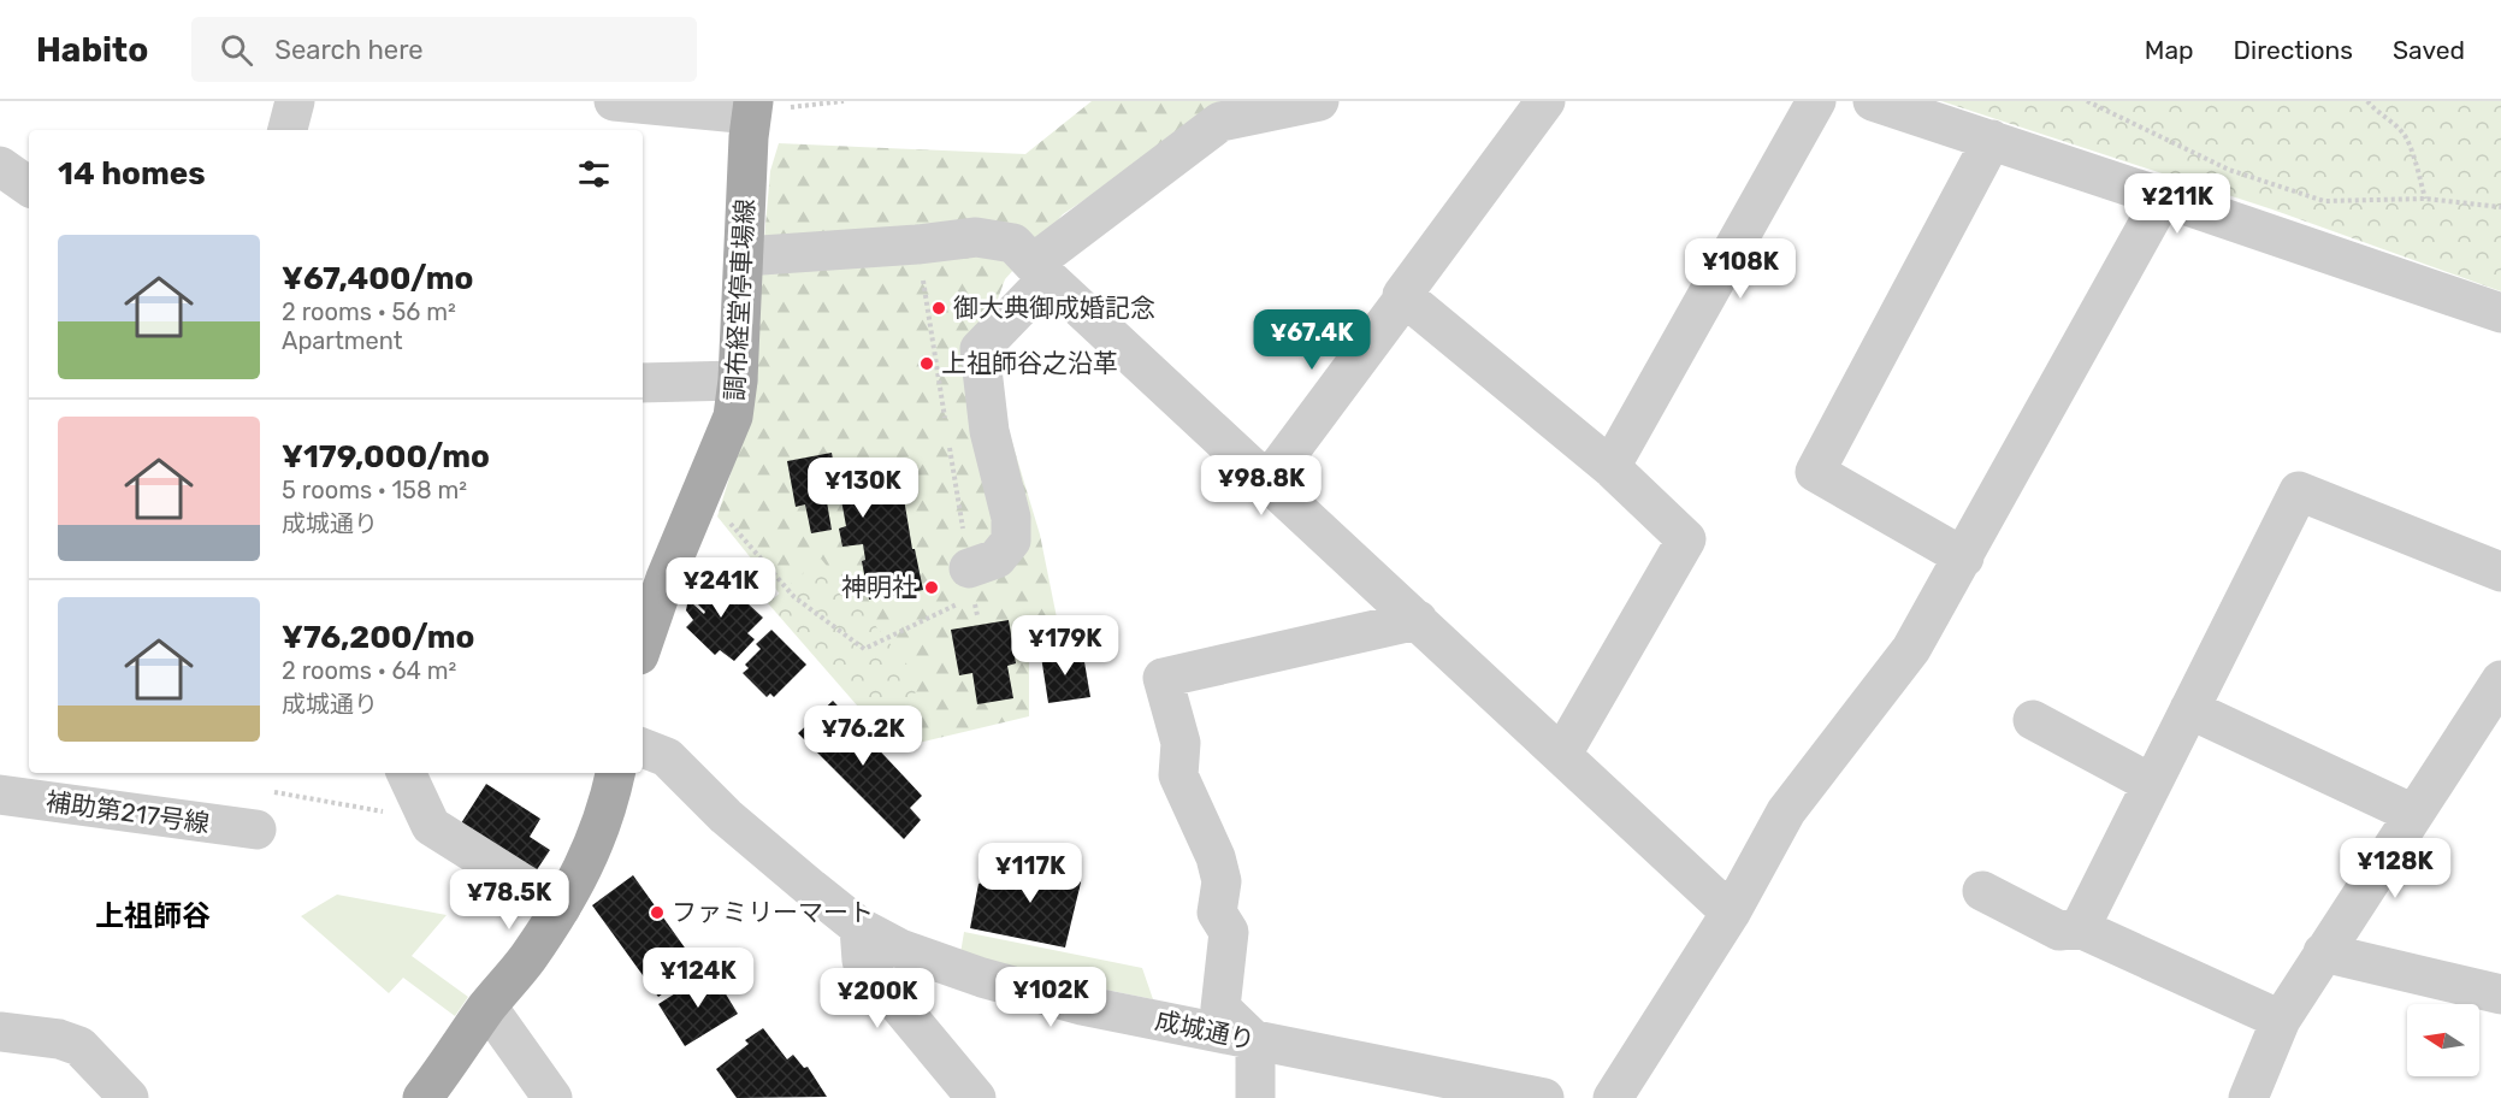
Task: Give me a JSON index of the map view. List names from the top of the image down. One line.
{"streets":{"main road":["調布経堂停車場線"],"street":["補助第217号線","成城通り"]},"districts":["上祖師谷"],"places":["御大典御成婚記念","上祖師谷之沿革","神明社","ファミリーマート"],"north":"left","page":{"header":"Habito","search":"Search here","nav":["Map","Directions","Saved"],"heading":"14 homes","price":["¥211K","¥108K","¥67.4K","¥98.8K","¥130K","¥241K","¥179K","¥76.2K","¥128K","¥117K","¥78.5K","¥124K","¥102K","¥200K"],"list":[{"name":"¥67,400/mo","note":"2 rooms · 56 m² · Apartment"},{"name":"¥179,000/mo","note":"5 rooms · 158 m² · 成城通り"},{"name":"¥76,200/mo","note":"2 rooms · 64 m² · 成城通り"}]}}
